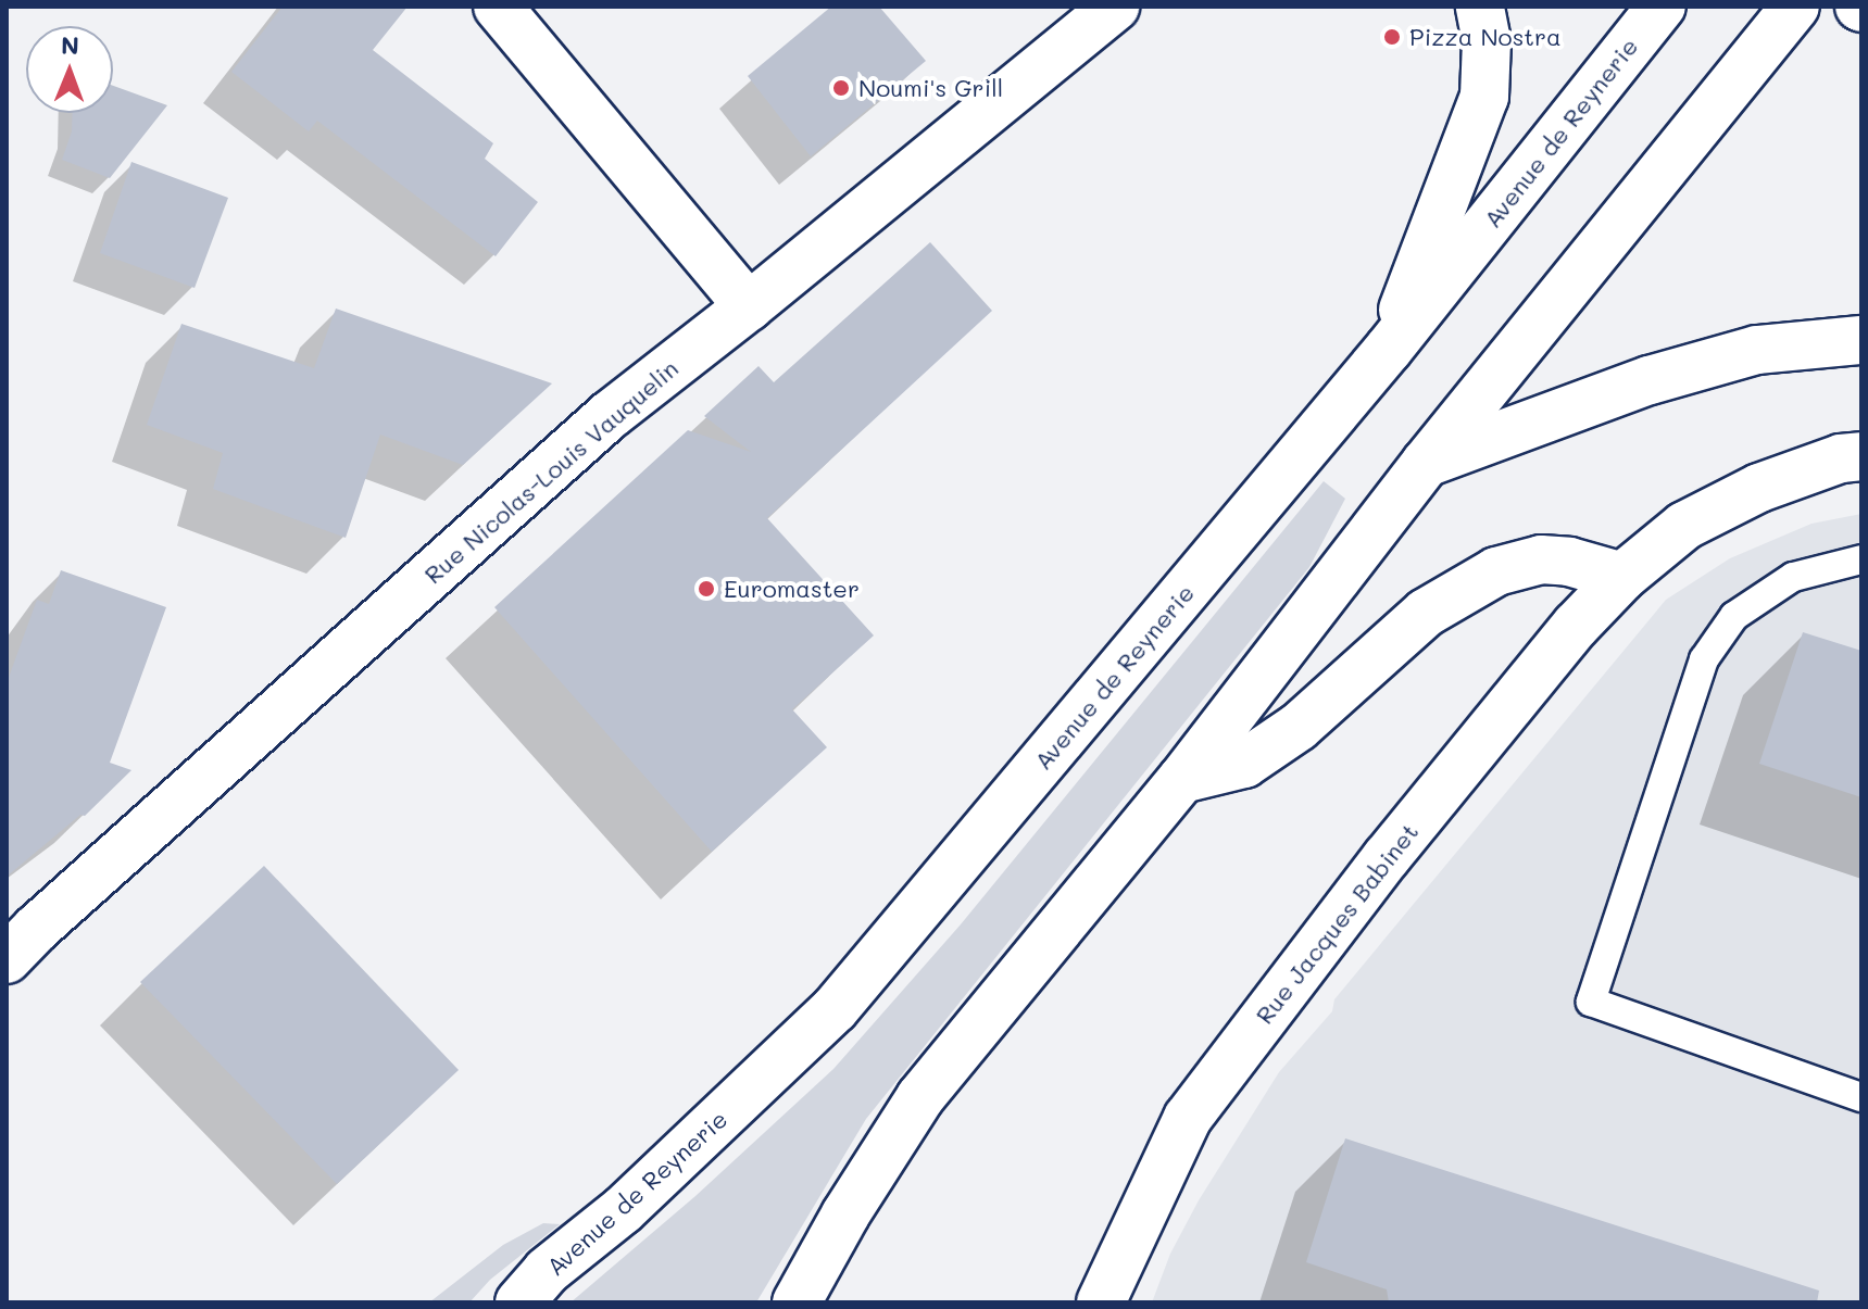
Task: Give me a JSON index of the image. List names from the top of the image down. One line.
{"streets":{"main road":["Avenue de Reynerie","Rue Nicolas-Louis Vauquelin","Rue Jacques Babinet"]},"places":["Pizza Nostra","Noumi's Grill","Euromaster"],"north":"top"}
